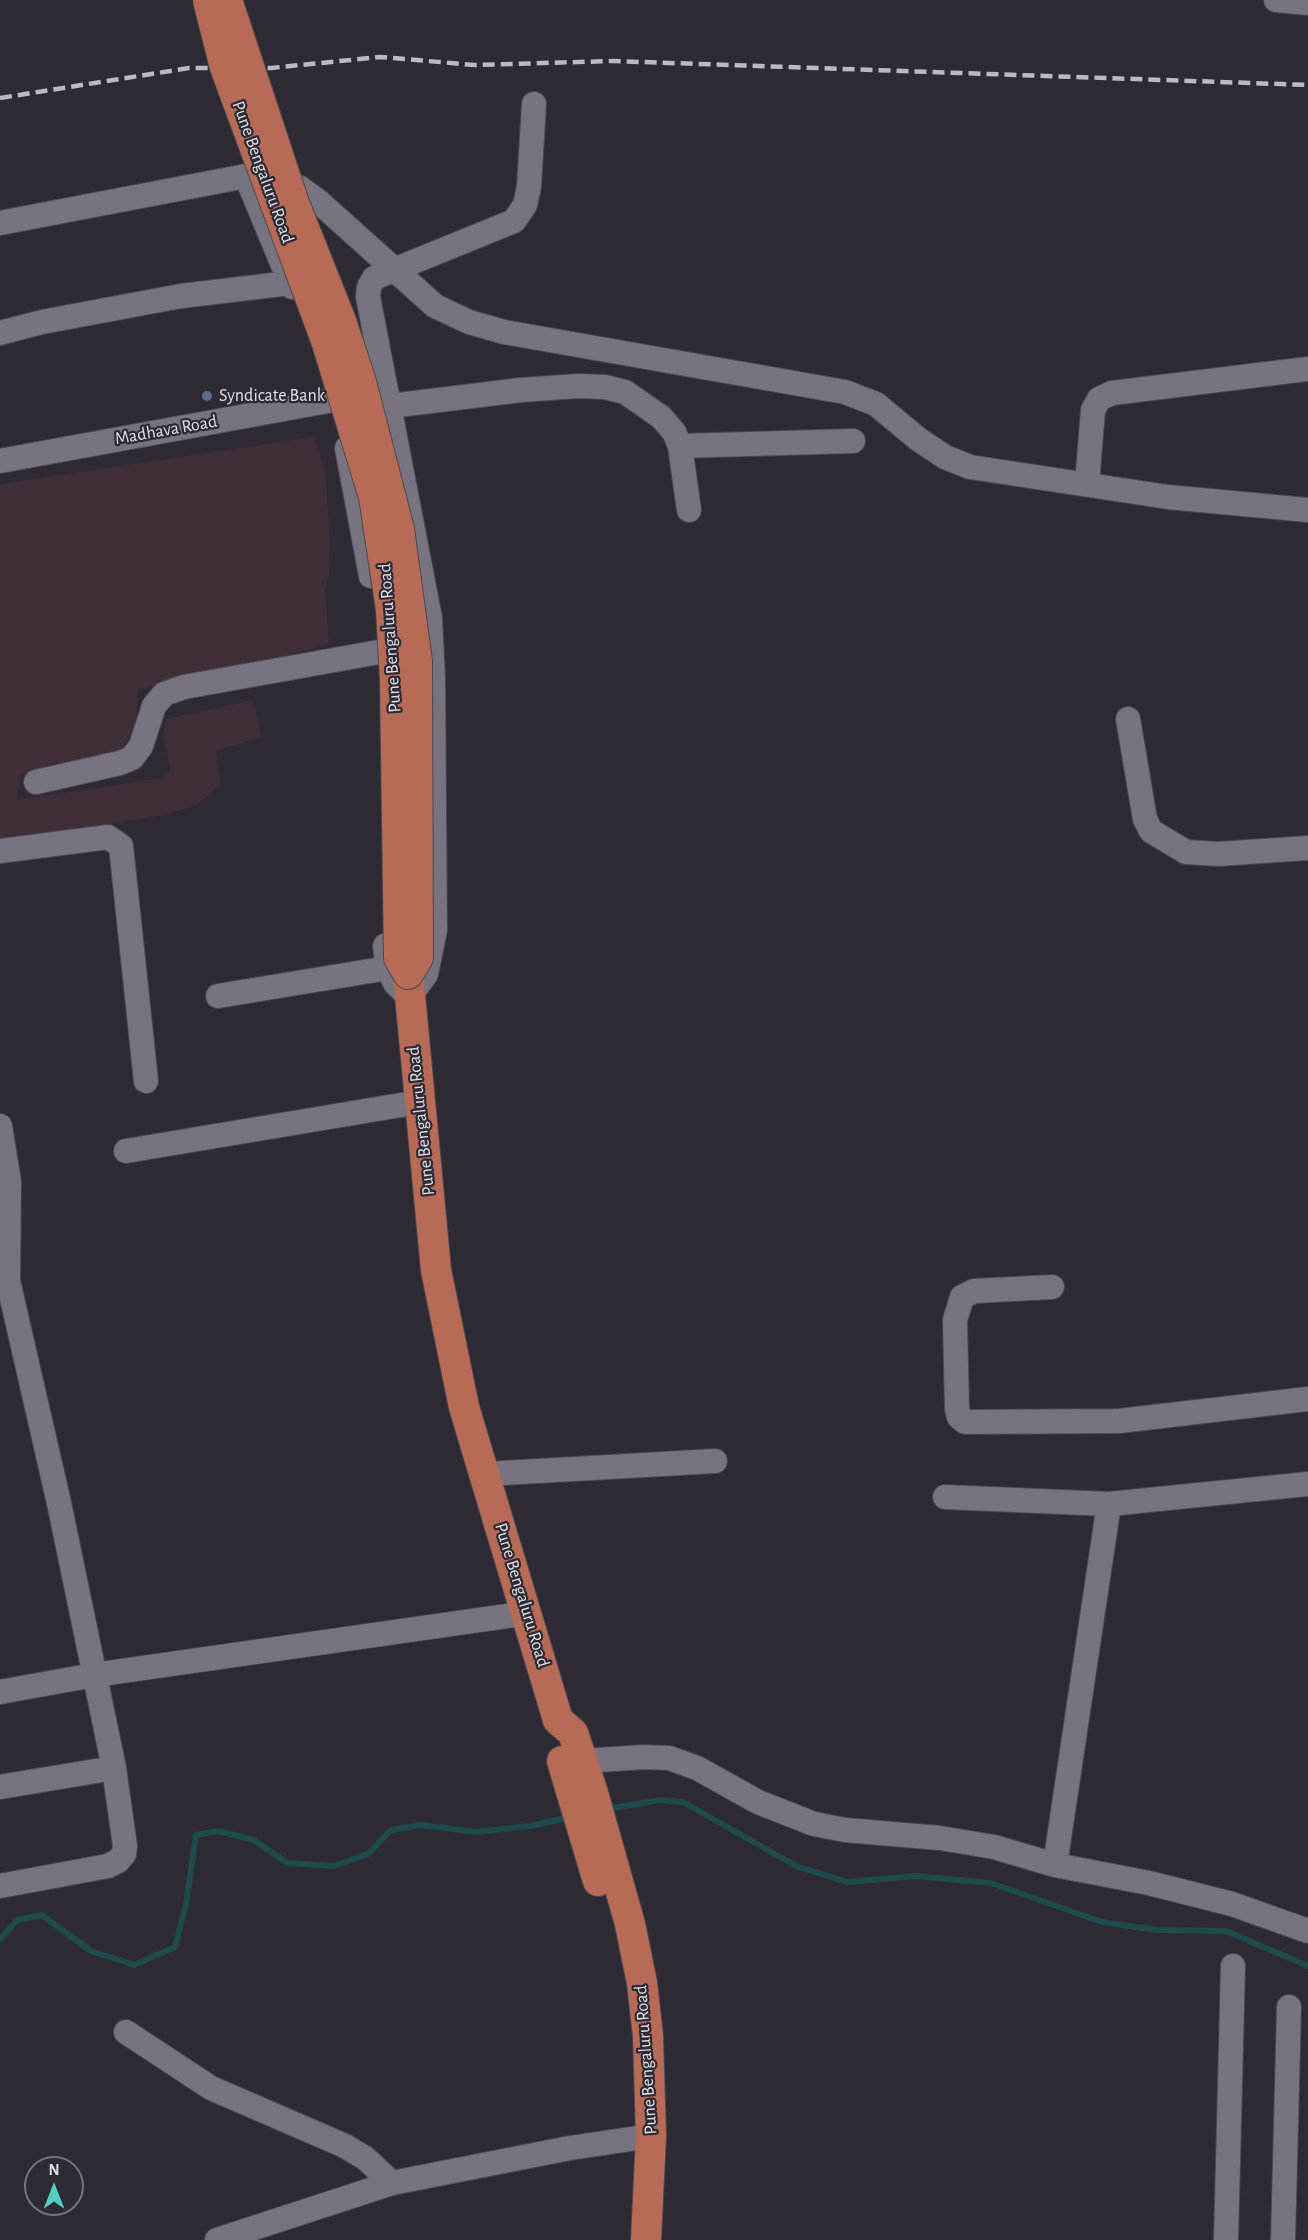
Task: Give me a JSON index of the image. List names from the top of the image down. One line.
{"streets":{"main road":["Pune Bengaluru Road"],"street":["Madhava Road"]},"places":["Syndicate Bank"],"north":"top"}
